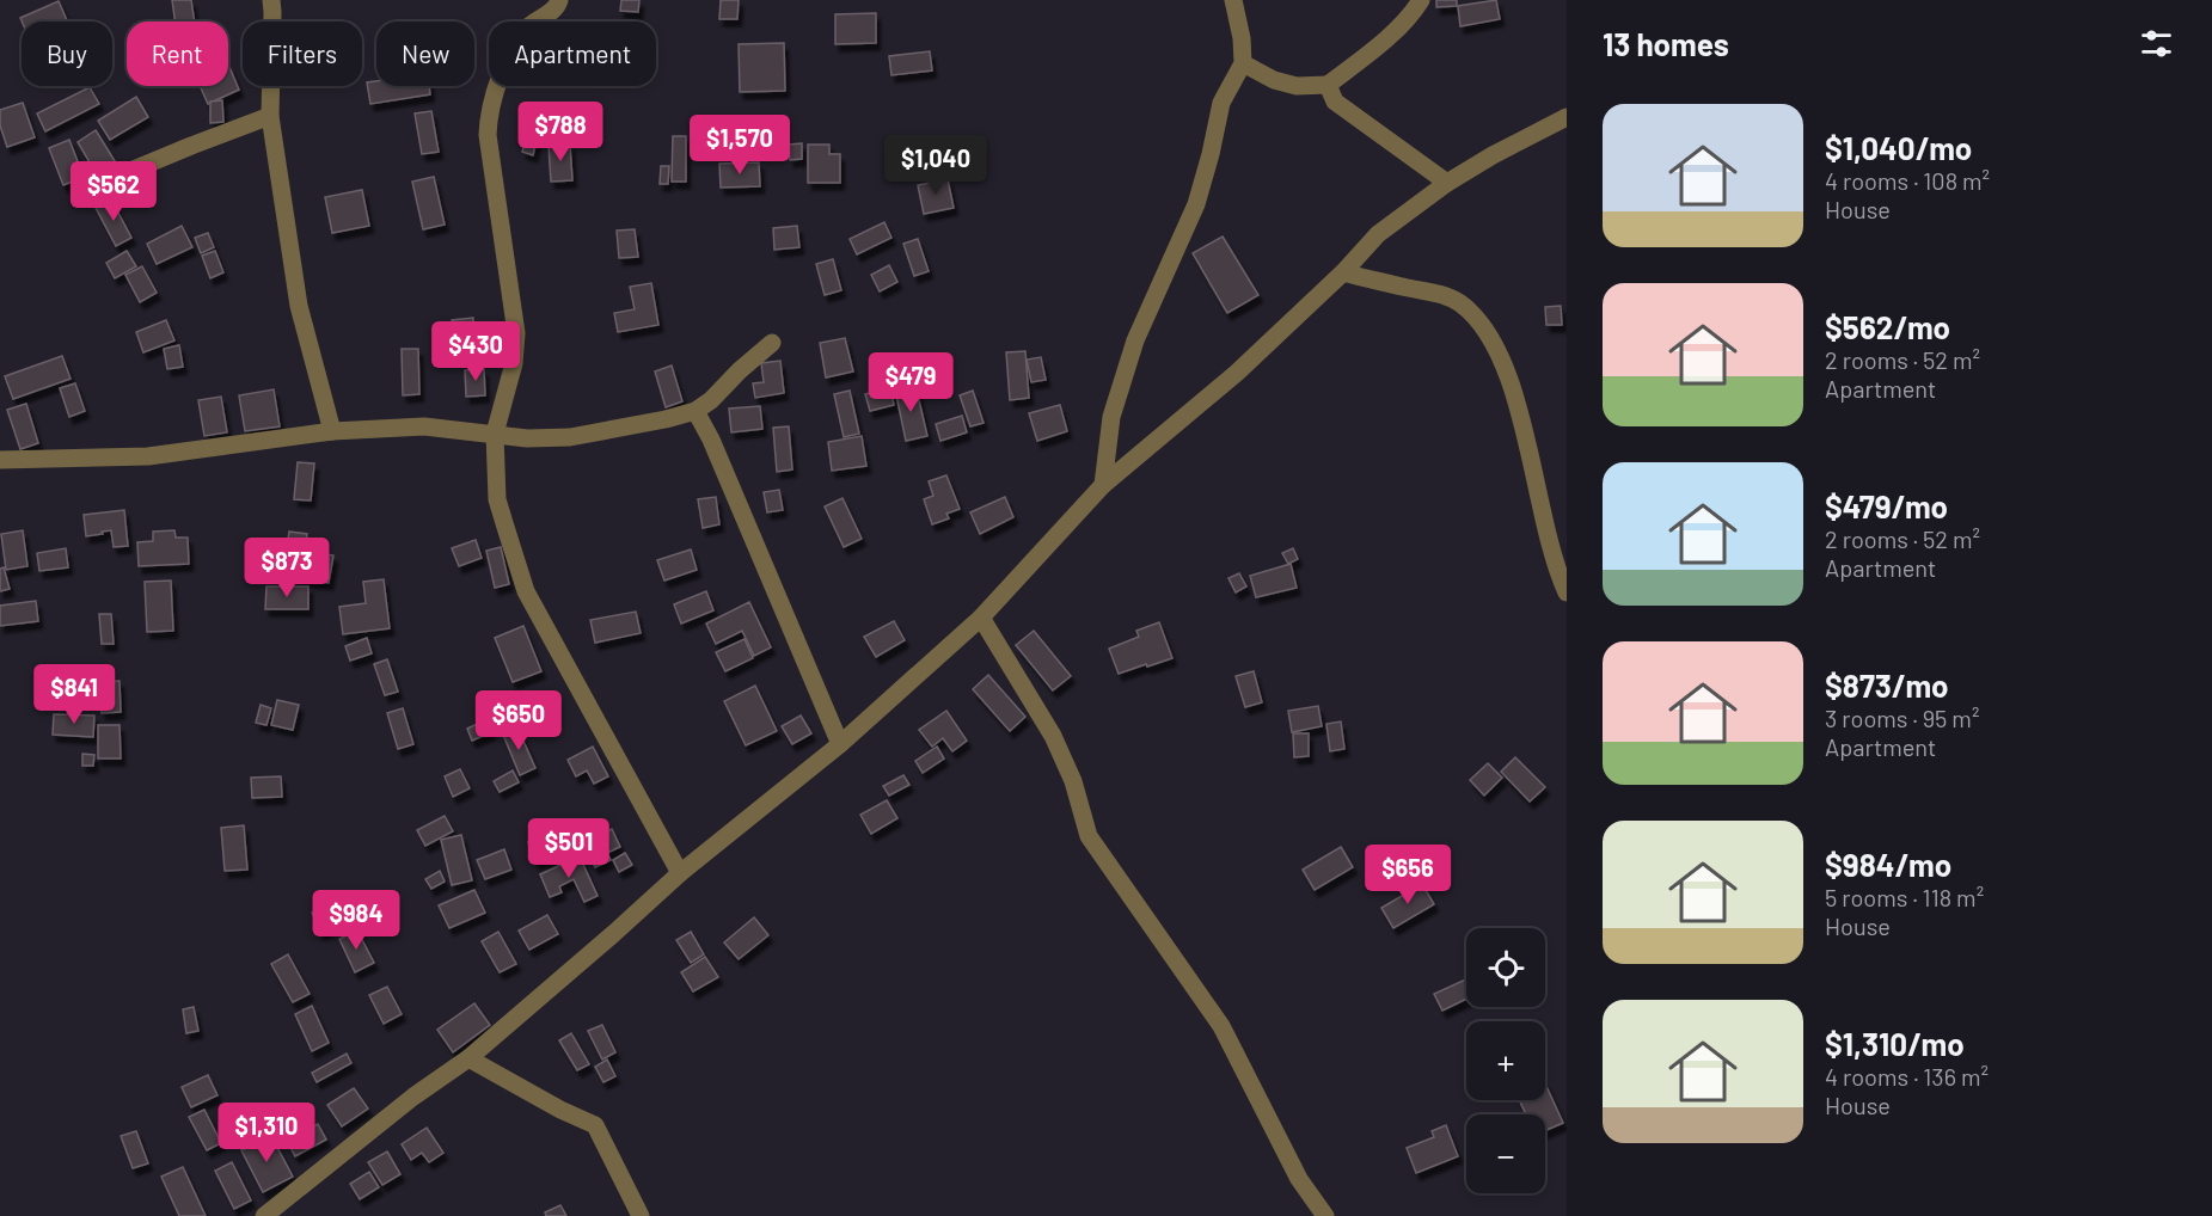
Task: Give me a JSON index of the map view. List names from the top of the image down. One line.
{"page":{"heading":"13 homes","chip":["Buy","Rent","Filters","New","Apartment"],"list":[{"name":"$1,040/mo","note":"4 rooms · 108 m² · House"},{"name":"$562/mo","note":"2 rooms · 52 m² · Apartment"},{"name":"$479/mo","note":"2 rooms · 52 m² · Apartment"},{"name":"$873/mo","note":"3 rooms · 95 m² · Apartment"},{"name":"$984/mo","note":"5 rooms · 118 m² · House"},{"name":"$1,310/mo","note":"4 rooms · 136 m² · House"}],"price":["$788","$1,570","$1,040","$562","$430","$479","$873","$841","$650","$501","$656","$984","$1,310"],"map_buttons":["+","−"]}}
